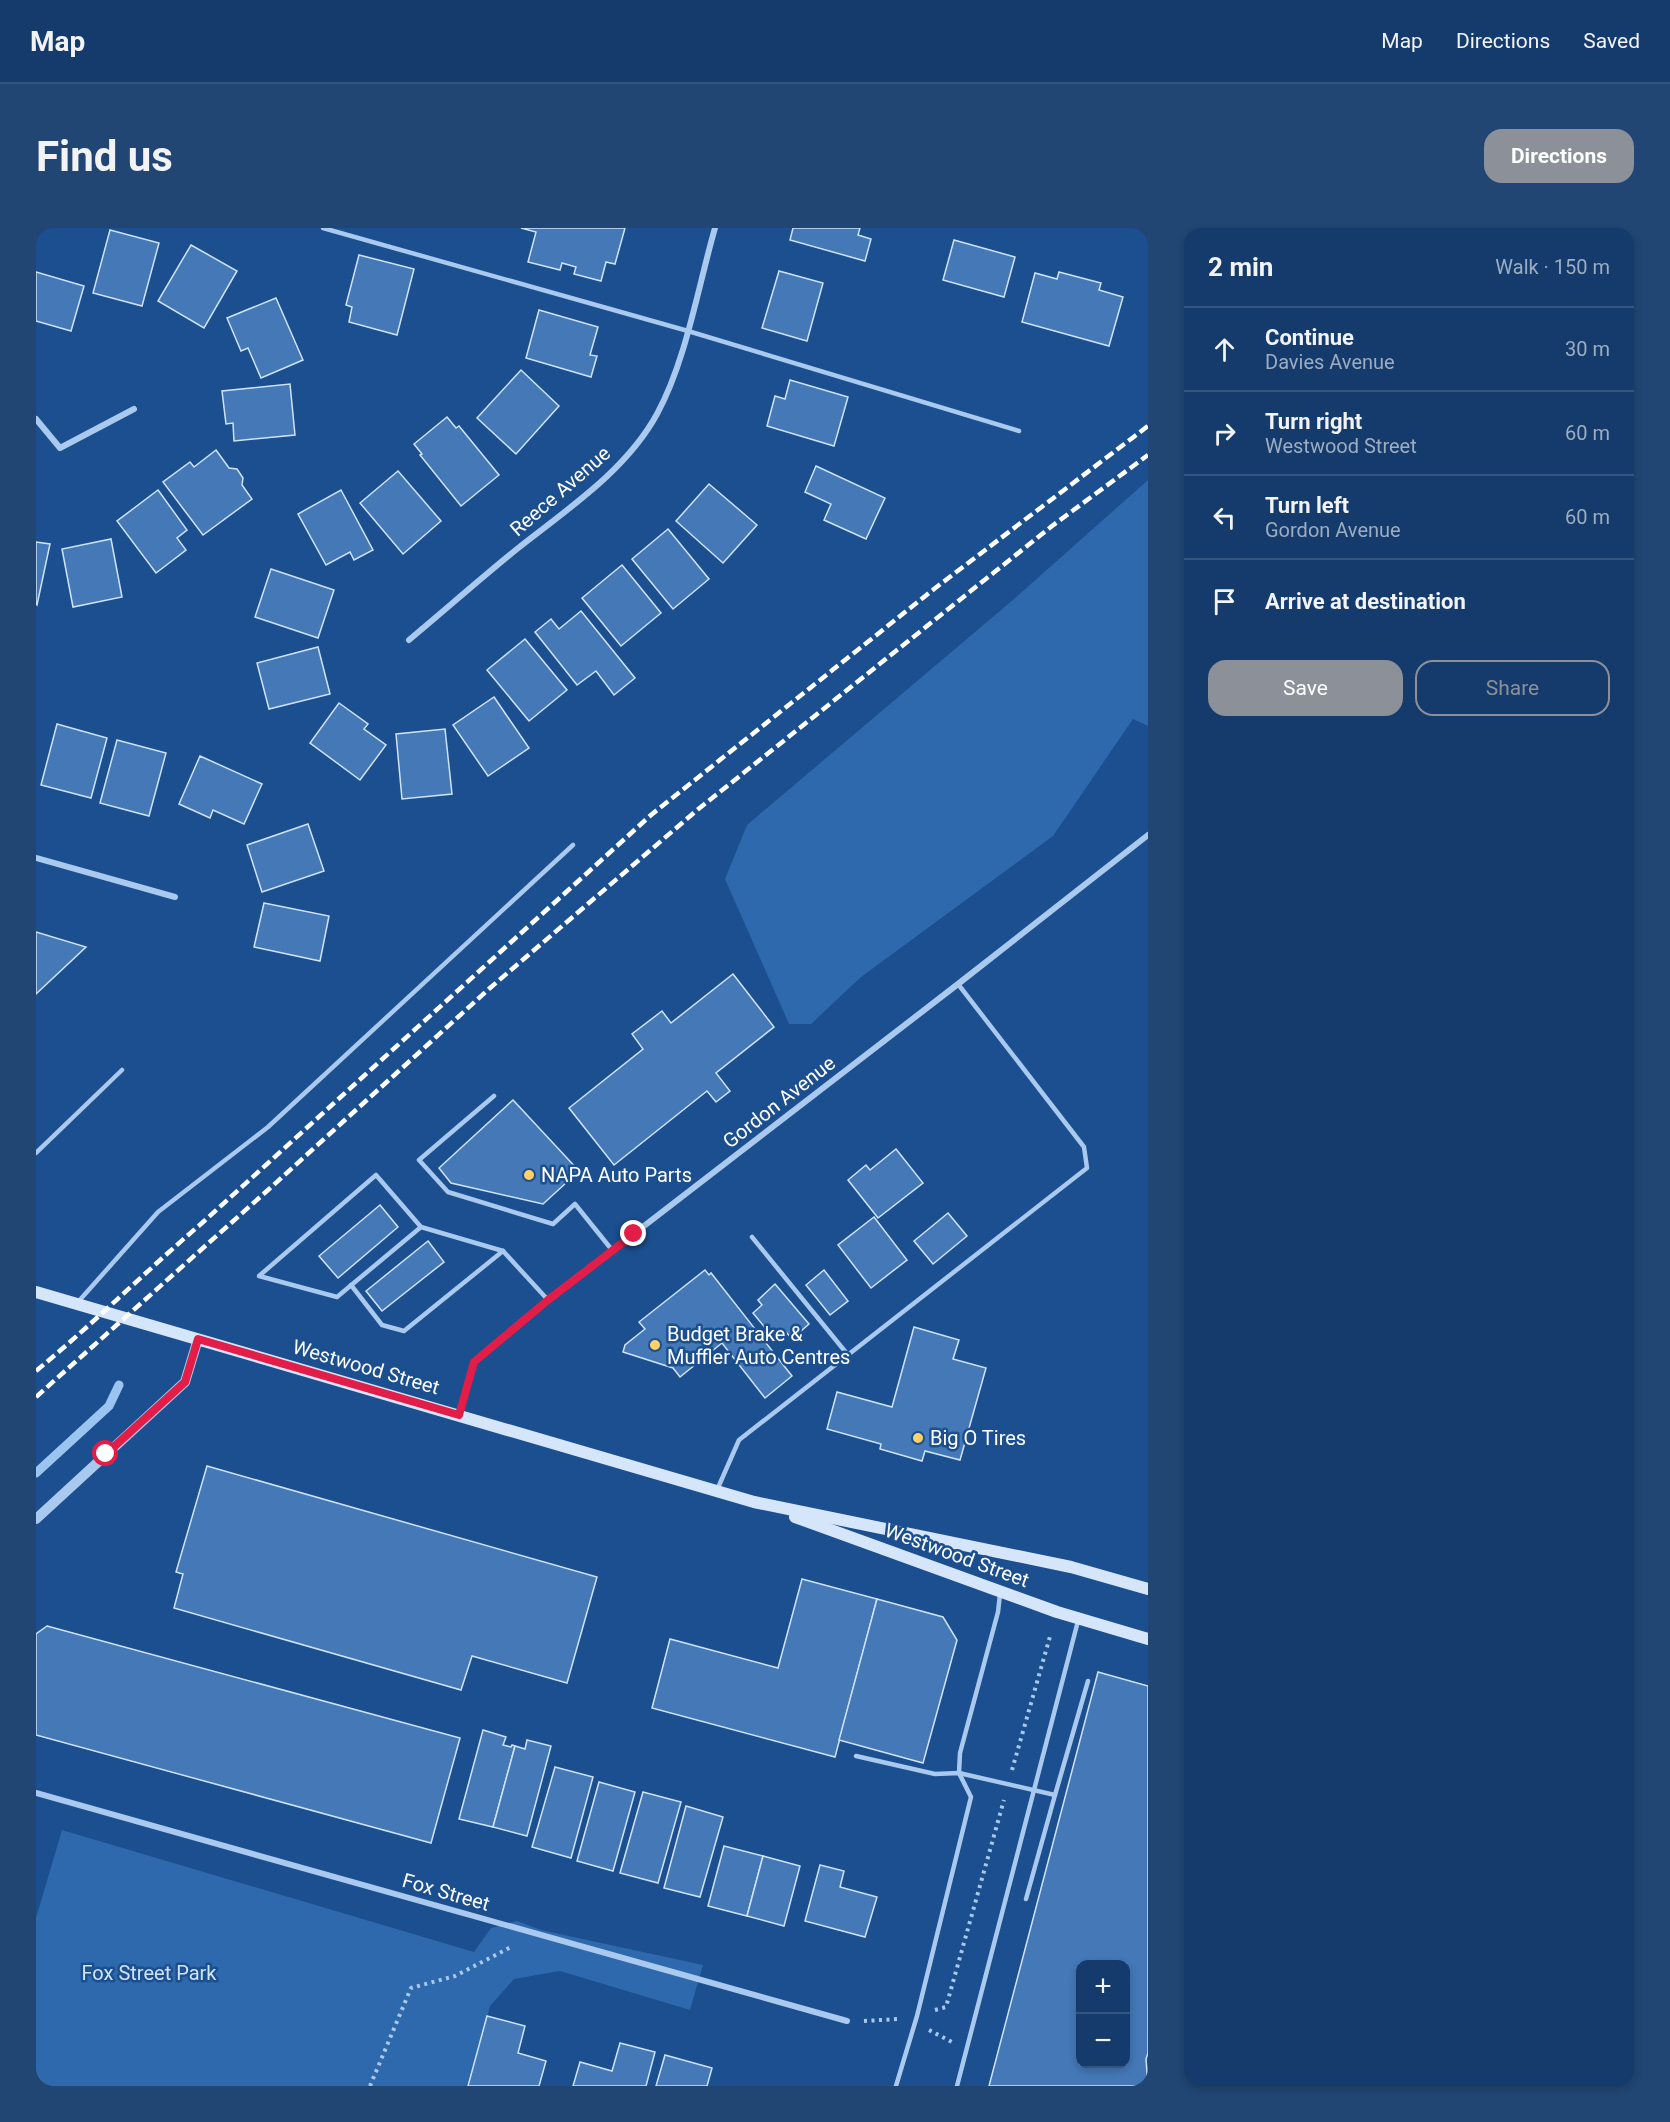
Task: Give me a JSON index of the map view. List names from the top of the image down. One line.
{"streets":{"main road":["Westwood Street"],"street":["Reece Avenue","Gordon Avenue","Fox Street"]},"crossings":[["Gordon Avenue","Westwood Street"]],"parks":["Fox Street Park"],"places":["NAPA Auto Parts","Budget Brake & Muffler Auto Centres","Big O Tires"],"page":{"header":"Map","nav":["Map","Directions","Saved"],"buttons":["Directions",["Save","Share"]],"title":"Find us","heading":["2 min","Walk · 150 m"],"list":[["Continue","Davies Avenue","30 m"],["Turn right","Westwood Street","60 m"],["Turn left","Gordon Avenue","60 m"],"Arrive at destination"],"map_buttons":["+","−"]}}
